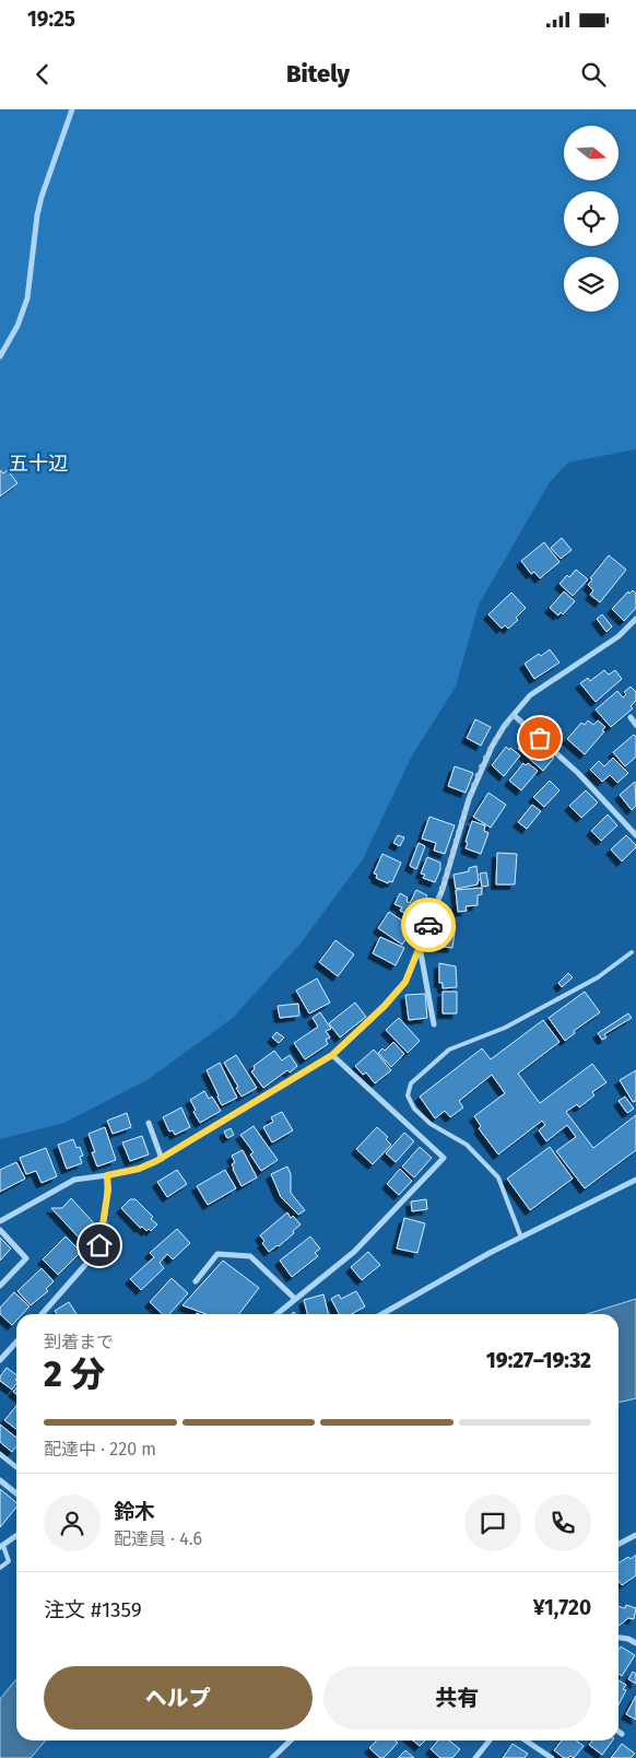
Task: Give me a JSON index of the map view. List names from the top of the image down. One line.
{"districts":["五十辺"],"north":"right","page":{"status":"19:25","header":"Bitely","heading":["2 分","到着まで","19:27–19:32"],"panel":["鈴木","配達員 · 4.6","注文 #1359","¥1,720"],"bar":"配達中 · 220 m","buttons":["ヘルプ","共有"]}}
